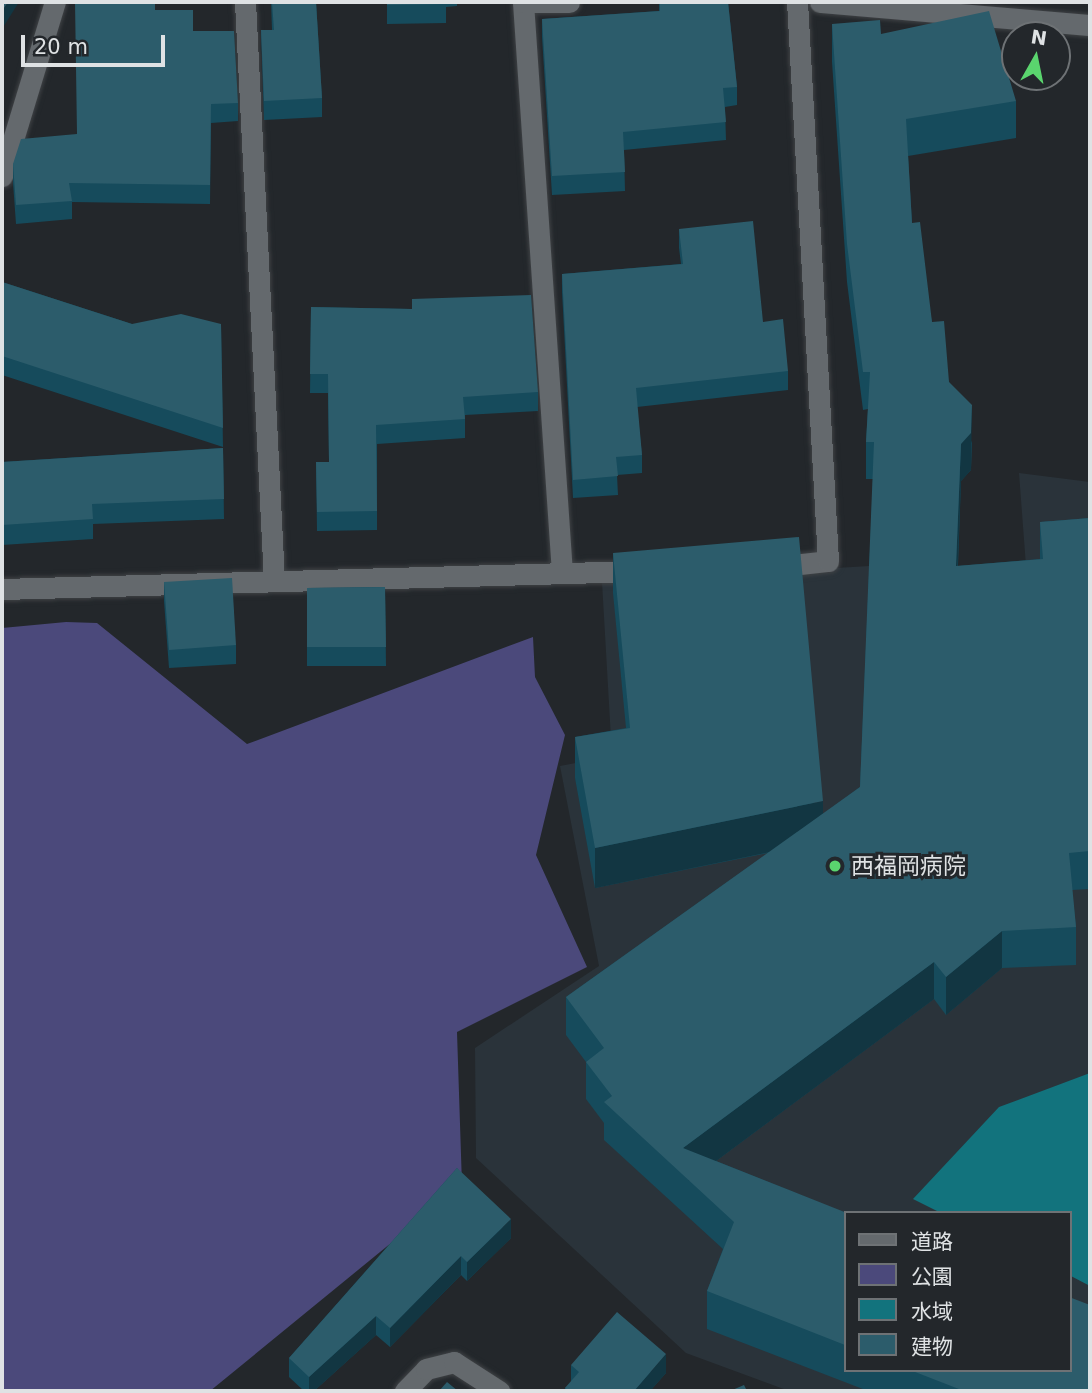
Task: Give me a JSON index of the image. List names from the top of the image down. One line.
{"places":["西福岡病院"],"legend":["道路","公園","水域","建物"],"scale_bar":"20 m","north":"top"}
